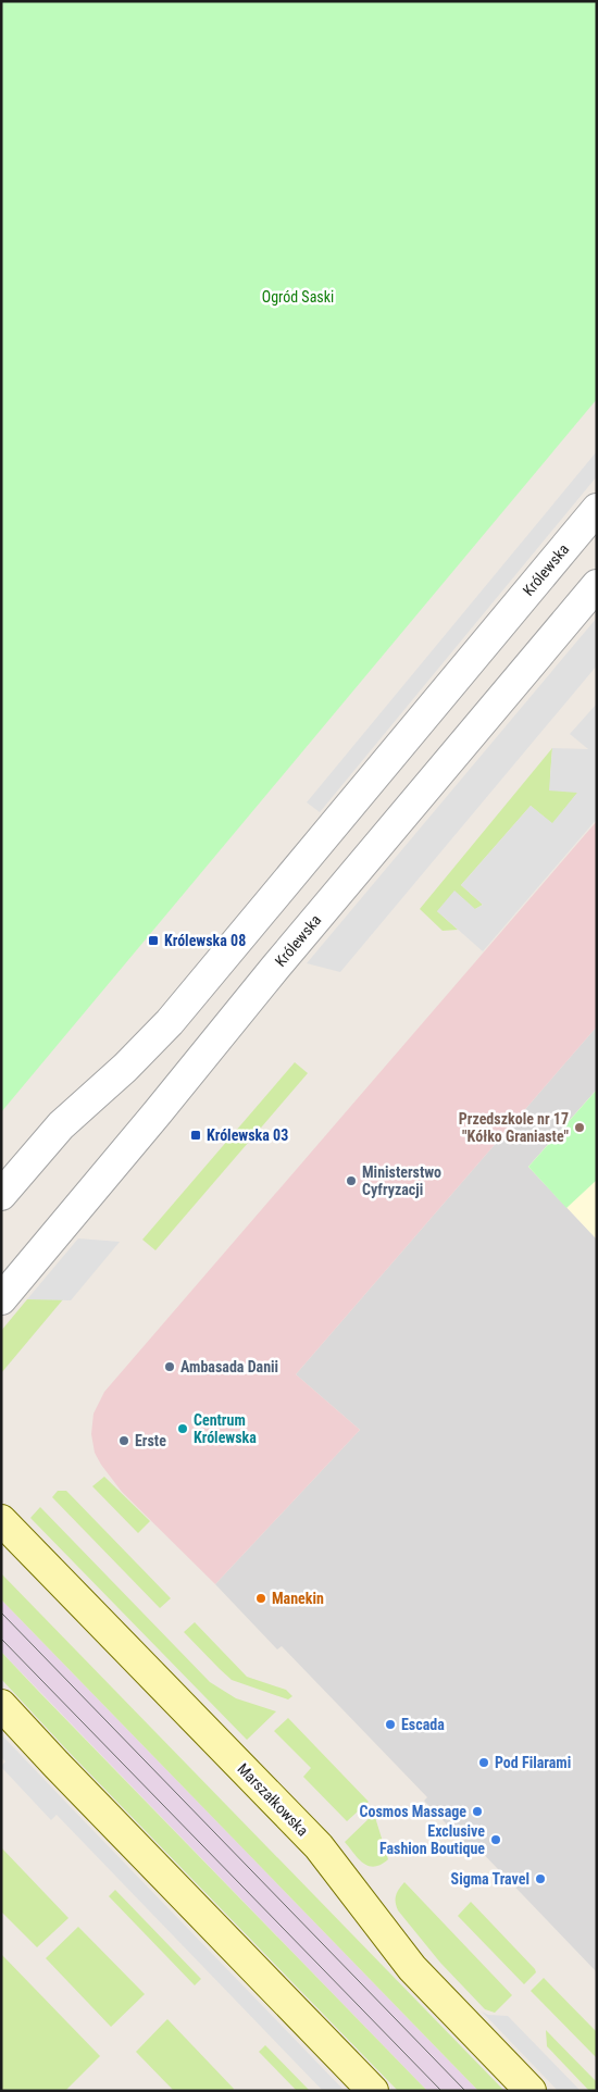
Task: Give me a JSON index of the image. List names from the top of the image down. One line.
{"streets":{"main road":["Marszałkowska"],"street":["Królewska"]},"parks":["Ogród Saski"],"places":{"transit":["Królewska 08","Królewska 03"],"other":["Przedszkole nr 17 \"Kółko Graniaste\"","Ministerstwo Cyfryzacji","Ambasada Danii","Centrum Królewska","Erste","Manekin","Escada","Pod Filarami","Cosmos Massage","Exclusive Fashion Boutique","Sigma Travel"]}}
